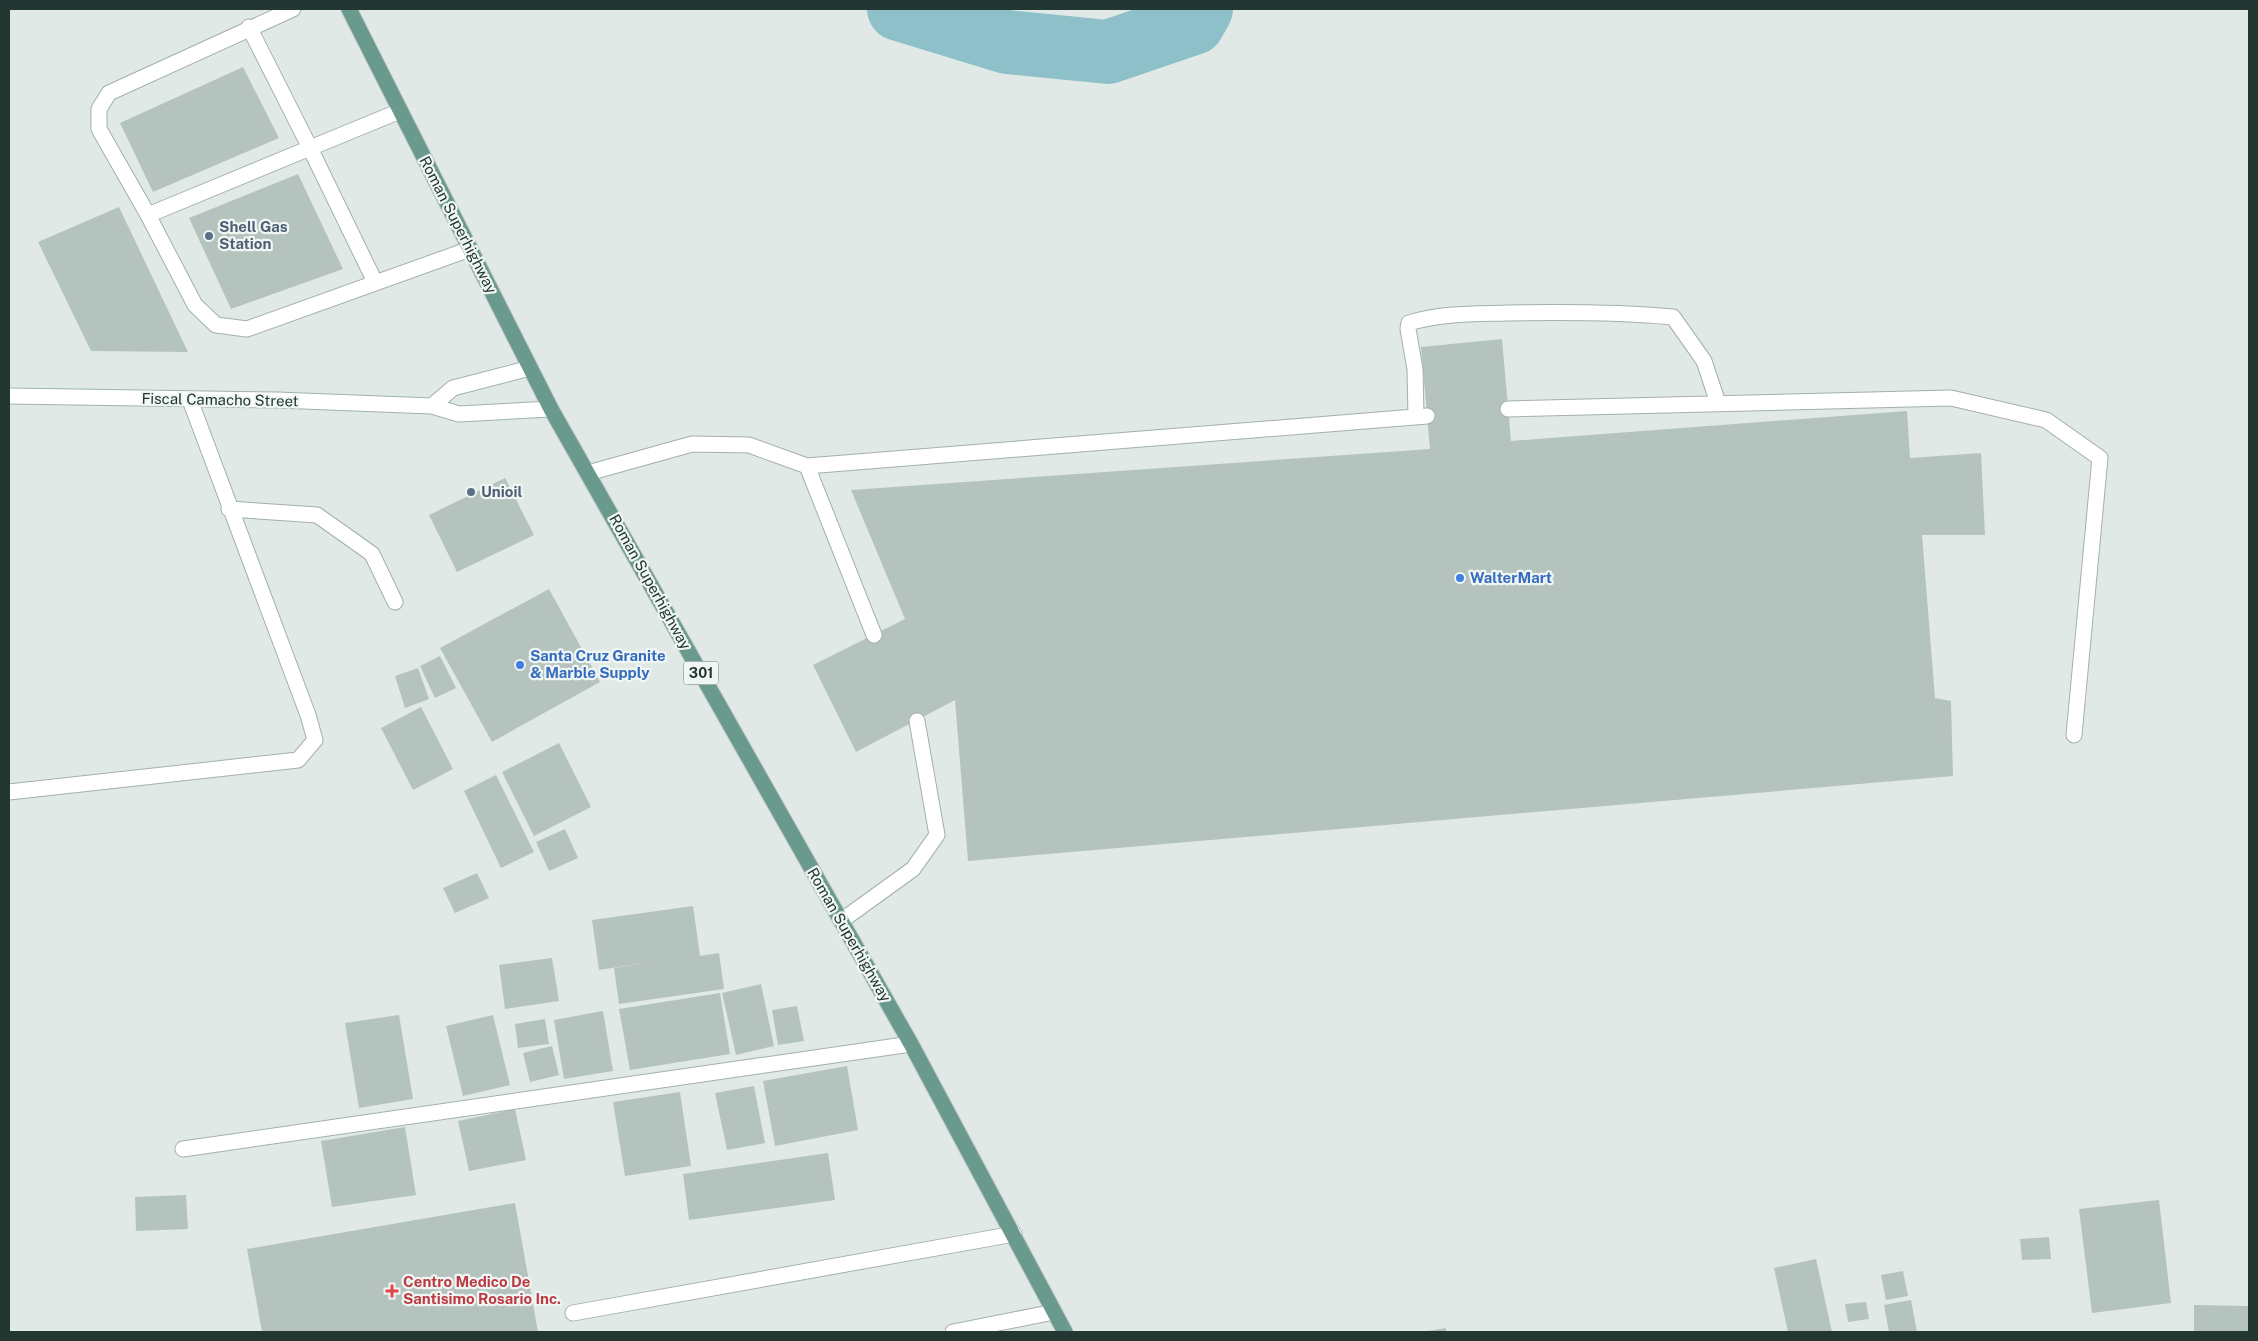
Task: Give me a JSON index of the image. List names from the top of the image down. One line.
{"streets":{"main road":["Roman Superhighway","301"],"street":["Fiscal Camacho Street"]},"crossings":[["Roman Superhighway","Fiscal Camacho Street"]],"places":{"other":["Shell Gas Station","Unioil","WalterMart","Santa Cruz Granite & Marble Supply"],"health":["Centro Medico De Santisimo Rosario Inc."]}}
